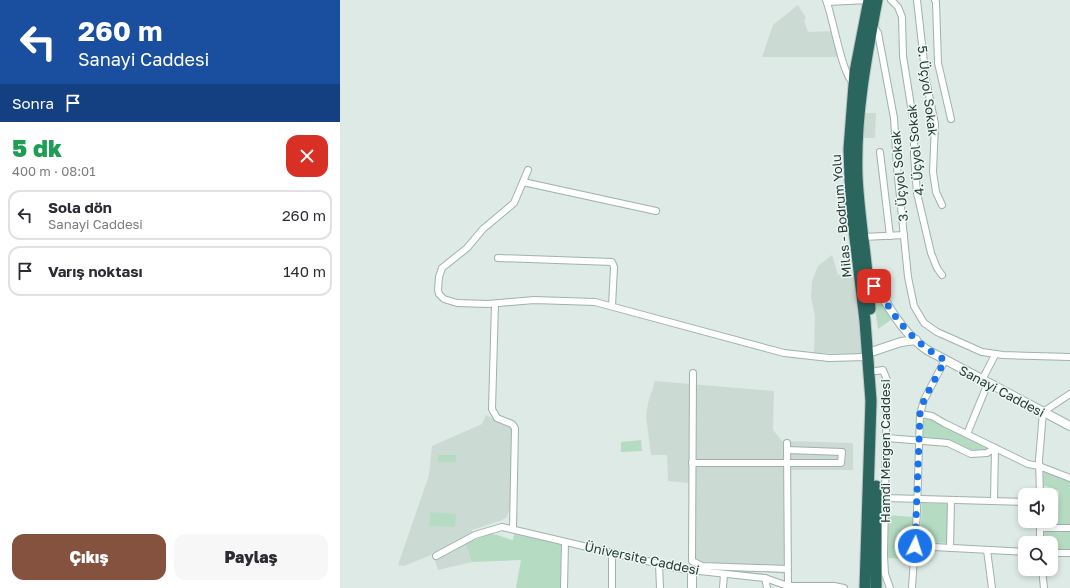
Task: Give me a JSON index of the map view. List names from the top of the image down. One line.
{"streets":{"highway":["Milas - Bodrum Yolu"],"street":["5. Üçyol Sokak","4. Üçyol Sokak","3. Üçyol Sokak","Sanayi Caddesi","Hamdi Mergen Caddesi","Üniversite Caddesi"]},"crossings":[["3. Üçyol Sokak","Milas - Bodrum Yolu"],["Milas - Bodrum Yolu","Sanayi Caddesi"],["Milas - Bodrum Yolu","Hamdi Mergen Caddesi"]],"page":{"turn":["260 m","Sanayi Caddesi"],"then":"Sonra","heading":["5 dk","400 m · 08:01"],"list":[{"name":"Sola dön","note":"Sanayi Caddesi","value":"260 m"},{"name":"Varış noktası","value":"140 m"}],"buttons":["Çıkış","Paylaş"]}}
